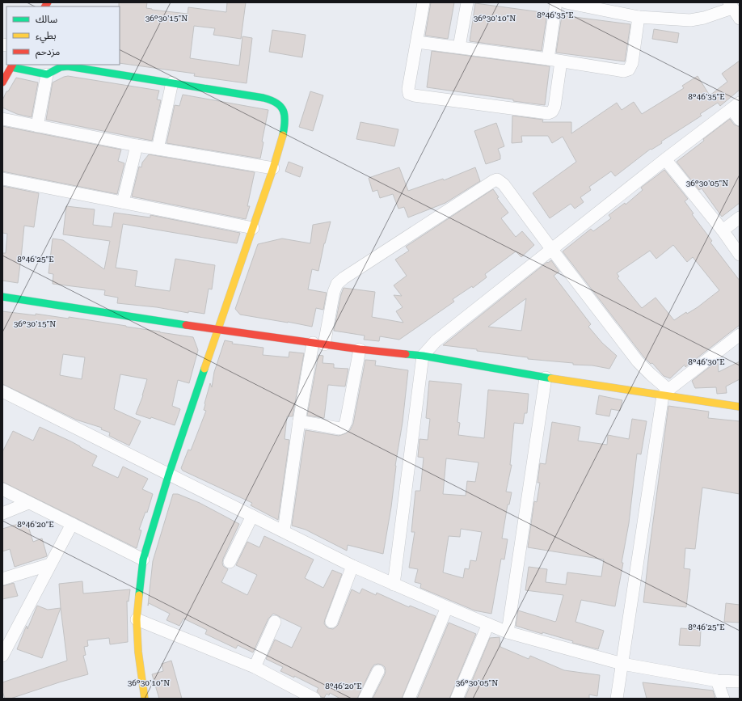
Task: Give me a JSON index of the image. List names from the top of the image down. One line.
{"legend":["سالك","بطيء","مزدحم"],"coordinates":["8°46'35\"E","36°30'15\"N","36°30'10\"N","36°30'05\"N","8°46'25\"E","8°46'30\"E","8°46'20\"E"]}
